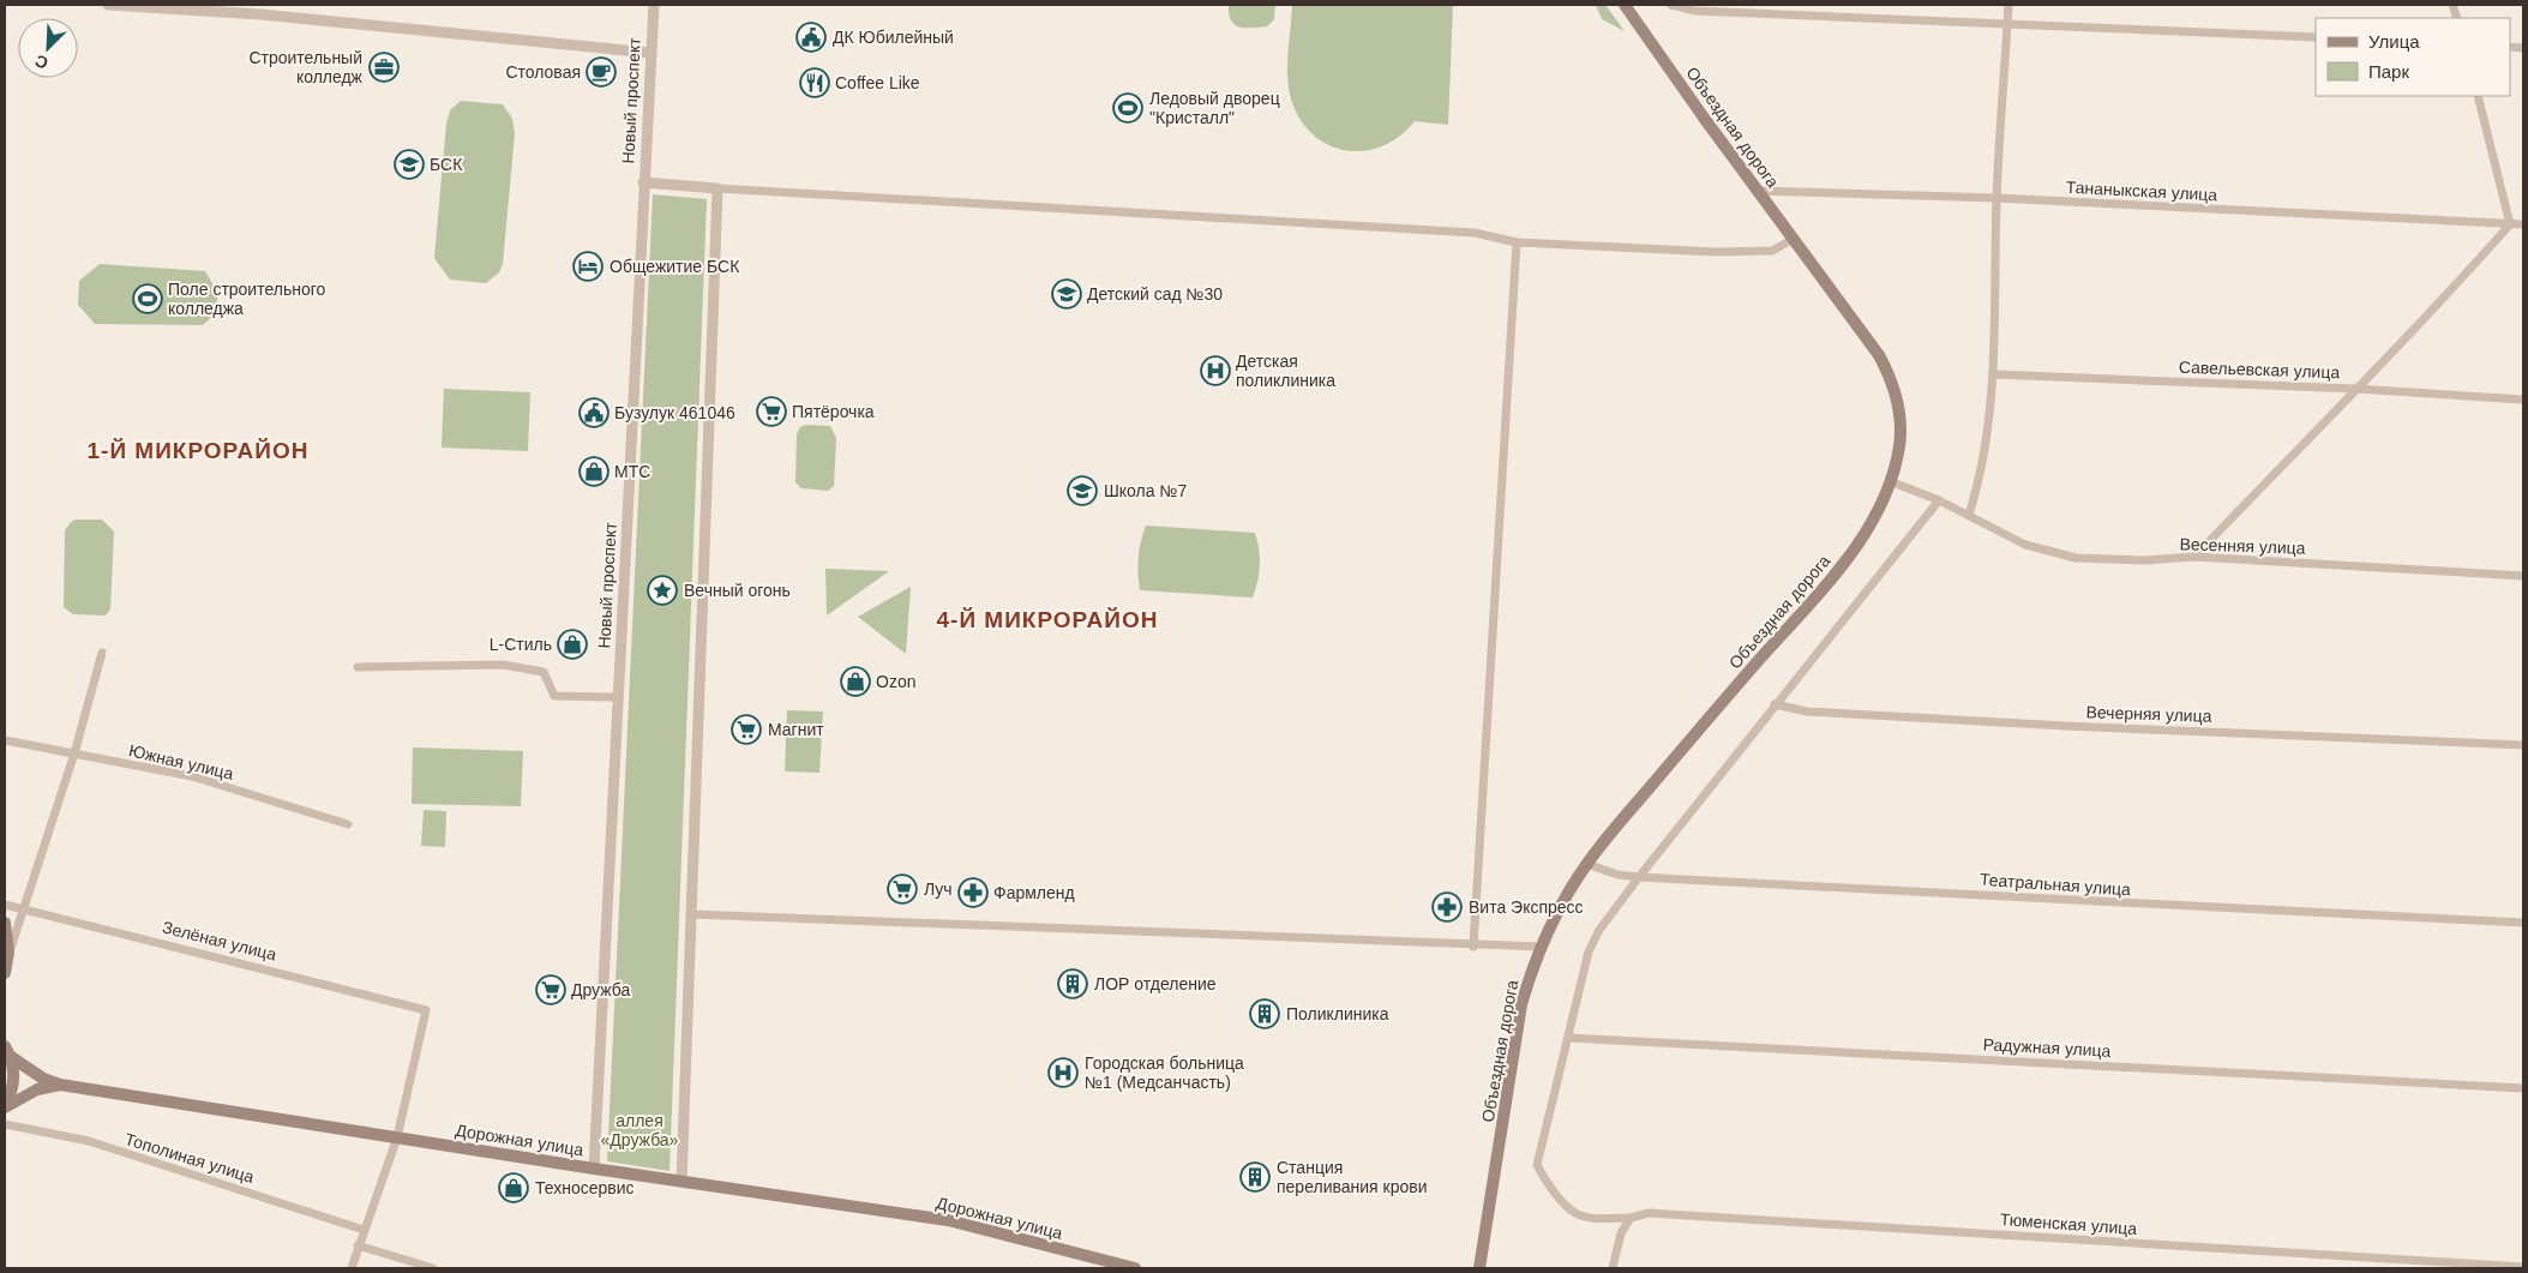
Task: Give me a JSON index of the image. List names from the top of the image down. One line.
{"streets":{"main road":["Объездная дорога","Дорожная улица"],"street":["Новый проспект","Тананыкская улица","Савельевская улица","Весенняя улица","Вечерняя улица","Южная улица","Театральная улица","Зелёная улица","Радужная улица","Тополиная улица","Тюменская улица"]},"crossings":[["Новый проспект","Дорожная улица"],["Объездная дорога","Тананыкская улица"],["Объездная дорога","Весенняя улица"],["Объездная дорога","Театральная улица"],["Зелёная улица","Дорожная улица"],["Радужная улица","Тюменская улица"]],"districts":["1-Й МИКРОРАЙОН","4-Й МИКРОРАЙОН"],"parks":["аллея «Дружба»"],"places":{"public building":["ДК Юбилейный","Бузулук 461046"],"office":["Строительный колледж"],"cafe":["Столовая"],"restaurant":["Coffee Like"],"sports":["Ледовый дворец \"Кристалл\"","Поле строительного колледжа"],"school or university":["БСК","Детский сад №30","Школа №7"],"hotel":["Общежитие БСК"],"hospital":["Детская поликлиника","Городская больница №1 (Медсанчасть)"],"supermarket":["Пятёрочка","Магнит","Луч","Дружба"],"shop":["МТС","L-Стиль","Ozon","Техносервис"],"place":["Вечный огонь"],"pharmacy":["Фармленд","Вита Экспресс"],"building":["ЛОР отделение","Поликлиника","Станция переливания крови"]},"legend":["Улица","Парк"],"north":"bottom left"}
